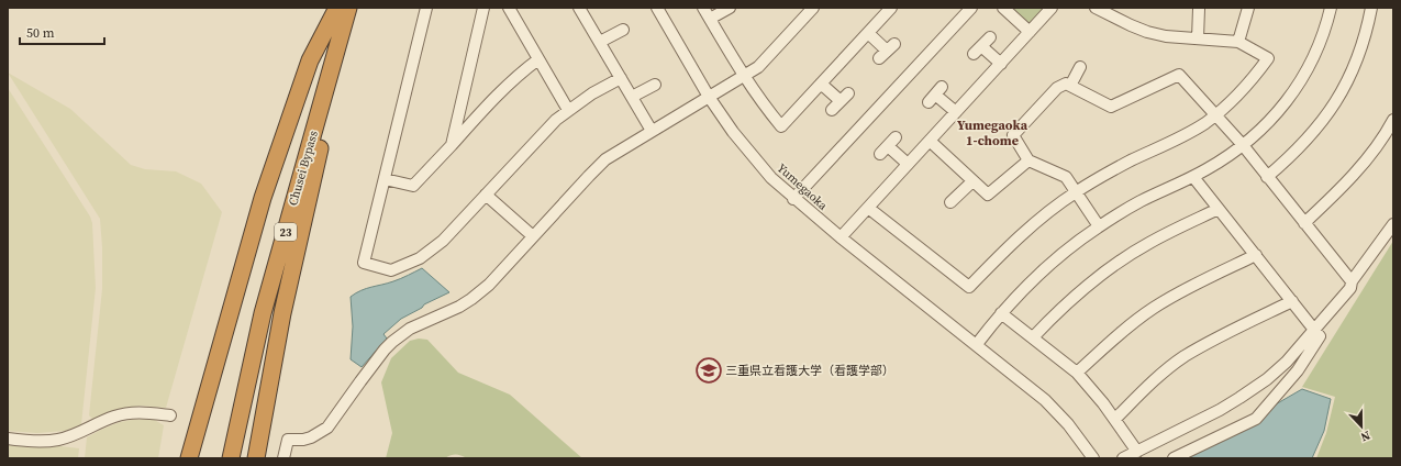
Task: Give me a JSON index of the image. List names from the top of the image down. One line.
{"streets":{"highway":["Chusei Bypass","23"],"street":["Yumegaoka"]},"districts":["Yumegaoka 1-chome"],"places":{"school or university":["三重県立看護大学（看護学部）"]},"scale_bar":"50 m","north":"bottom"}
